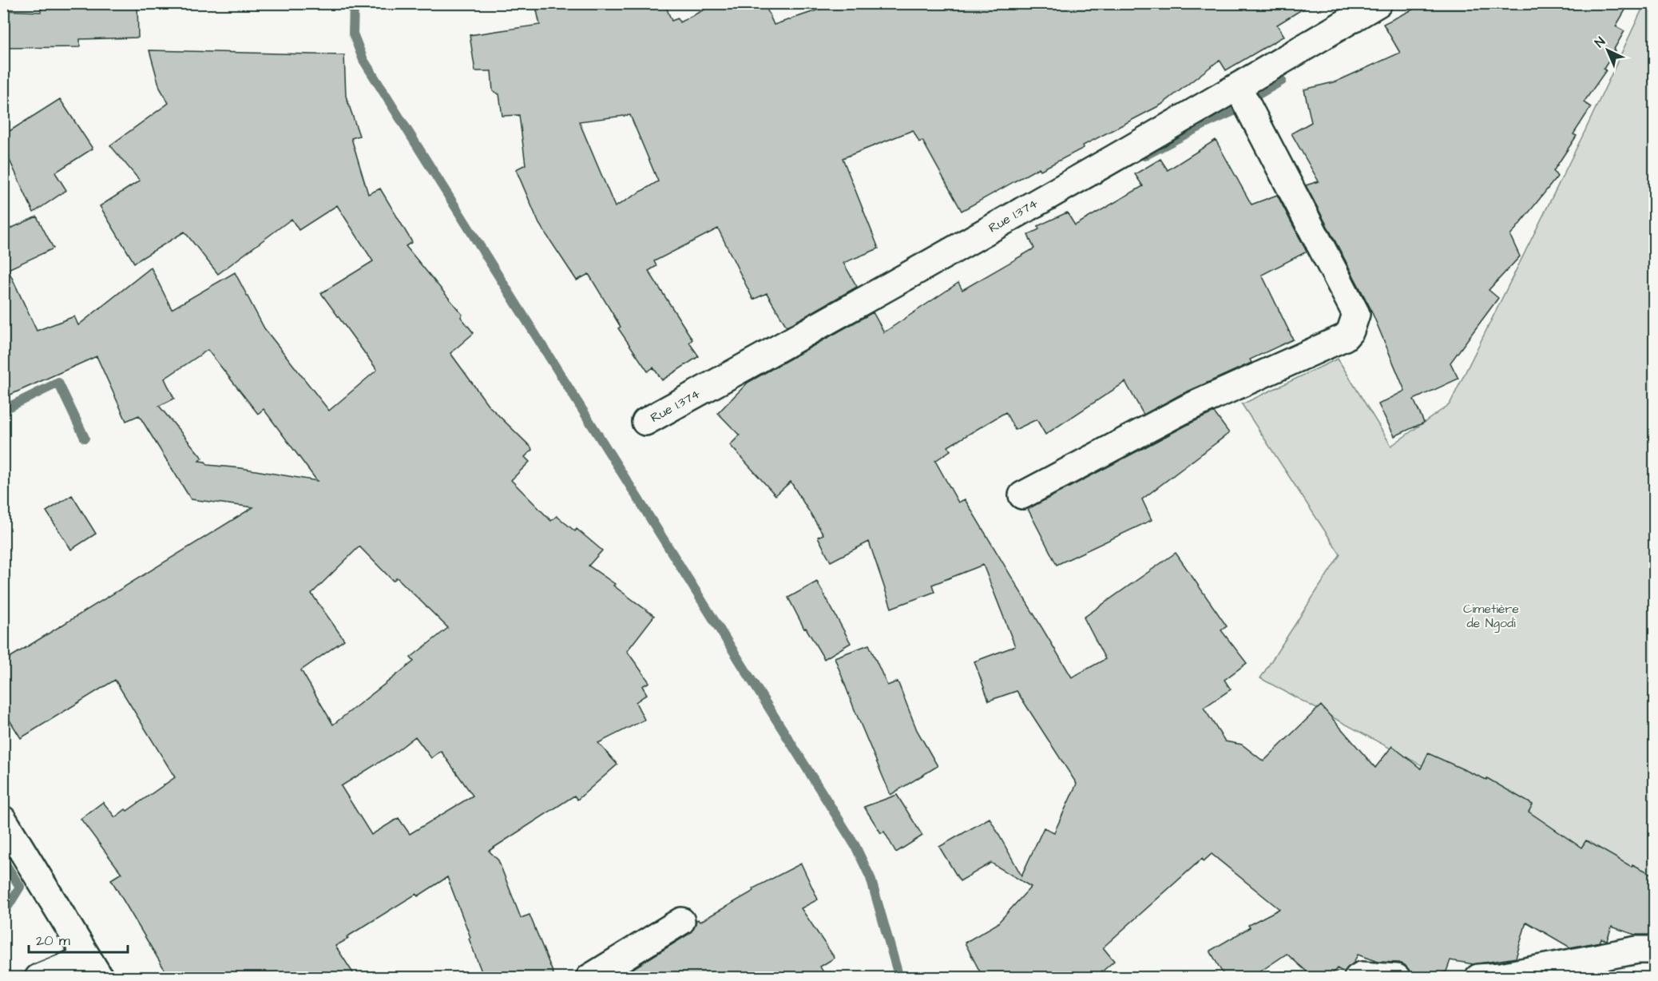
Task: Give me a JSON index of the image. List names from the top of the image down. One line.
{"streets":{"street":["Rue 1.374"]},"parks":["Cimetière de Ngodi"],"scale_bar":"20 m","north":"top left"}
